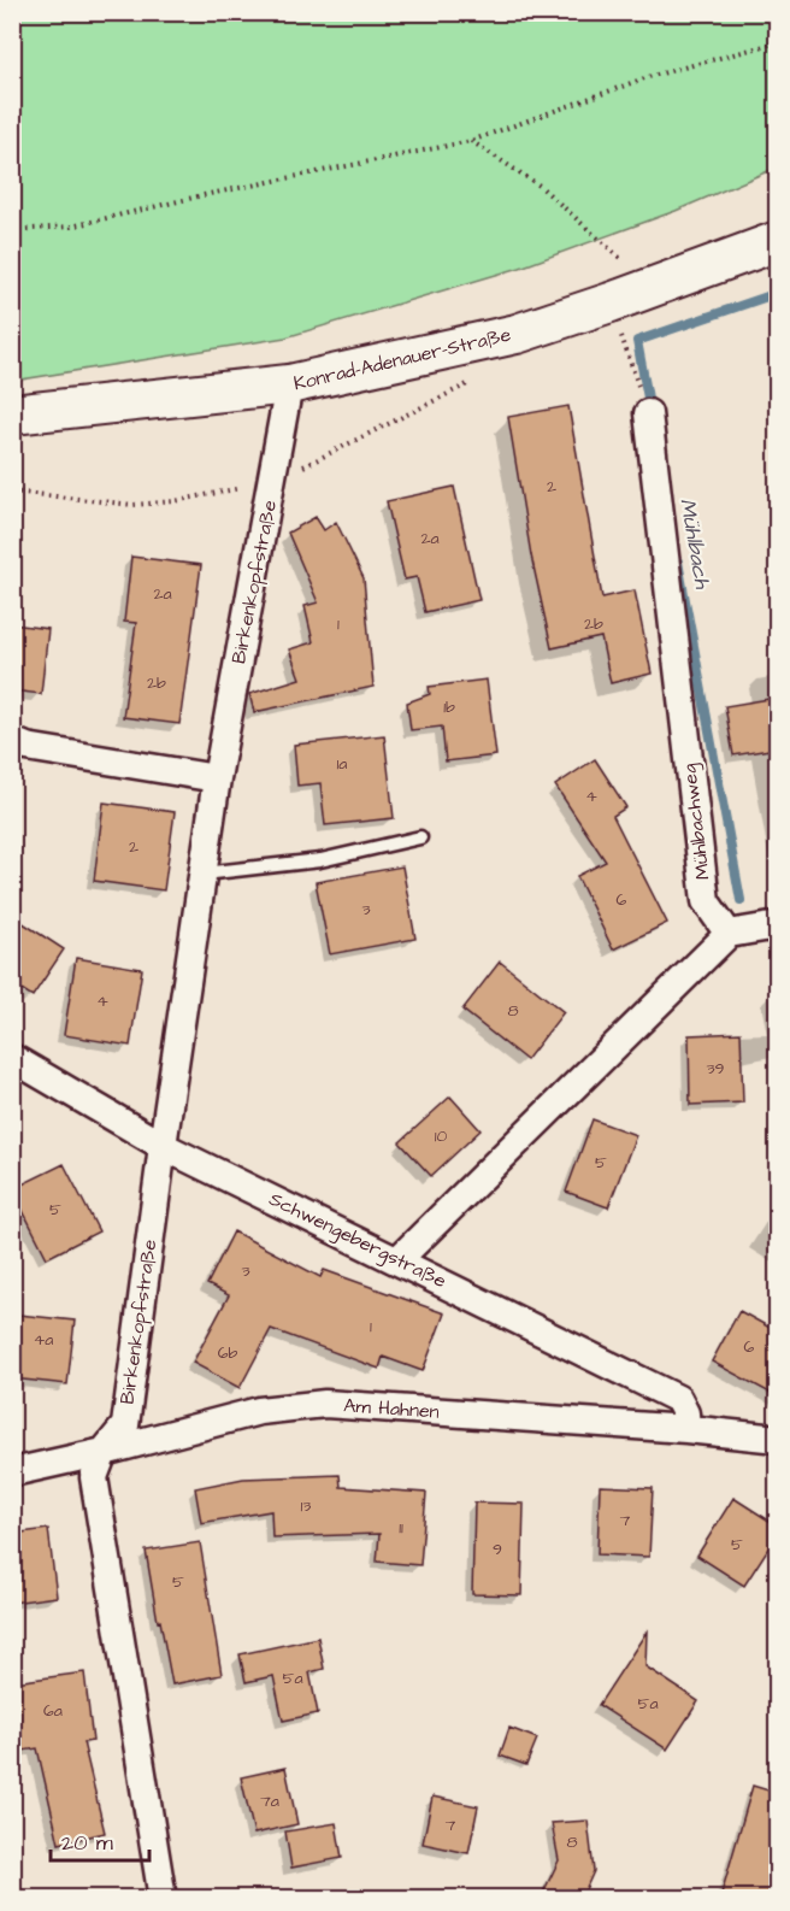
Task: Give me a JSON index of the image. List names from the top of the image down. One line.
{"streets":{"main road":["Konrad-Adenauer-Straße"],"street":["Birkenkopfstraße","Mühlbachweg","Schwengebergstraße","Am Hahnen"]},"crossings":[["Konrad-Adenauer-Straße","Birkenkopfstraße"],["Birkenkopfstraße","Schwengebergstraße"],["Birkenkopfstraße","Am Hahnen"],["Schwengebergstraße","Am Hahnen"]],"water":["Mühlbach"],"house_numbers":["2","2a","2a","1","2b","2b","1b","1a","4","2","6","3","4","8","39","10","5","5","3","1","4a","6","6b","13","7","11","5","9","5","5a","5a","6a","7a","7","8"],"scale_bar":"20 m"}
